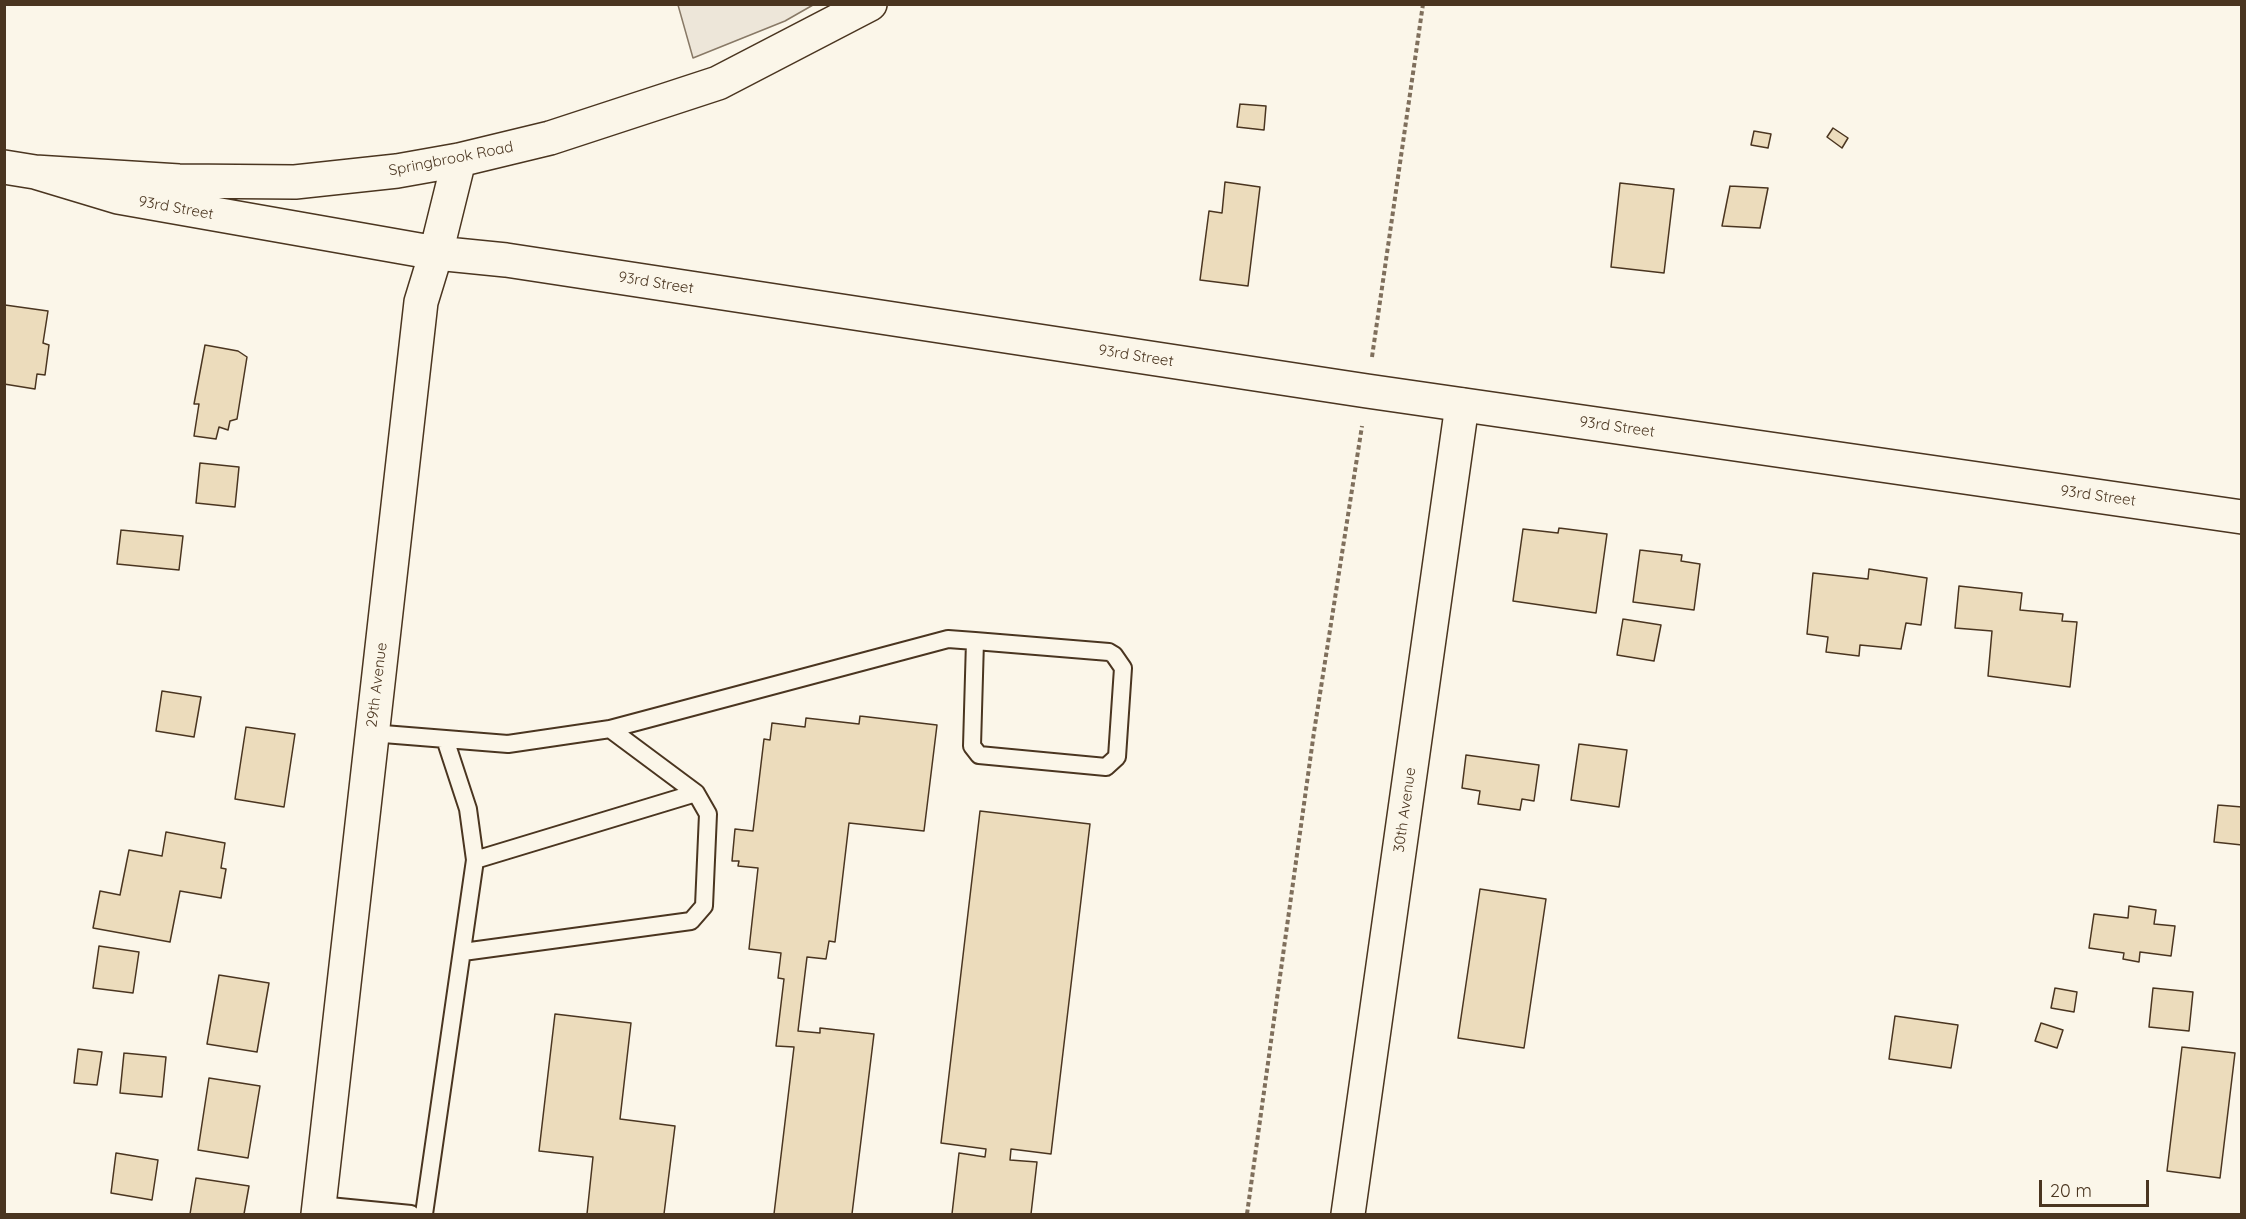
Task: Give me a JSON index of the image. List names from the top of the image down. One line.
{"streets":{"street":["Springbrook Road","93rd Street","29th Avenue","30th Avenue"]},"crossings":[["Springbrook Road","93rd Street"],["Springbrook Road","29th Avenue"],["93rd Street","29th Avenue"],["93rd Street","30th Avenue"]],"scale_bar":"20 m"}
